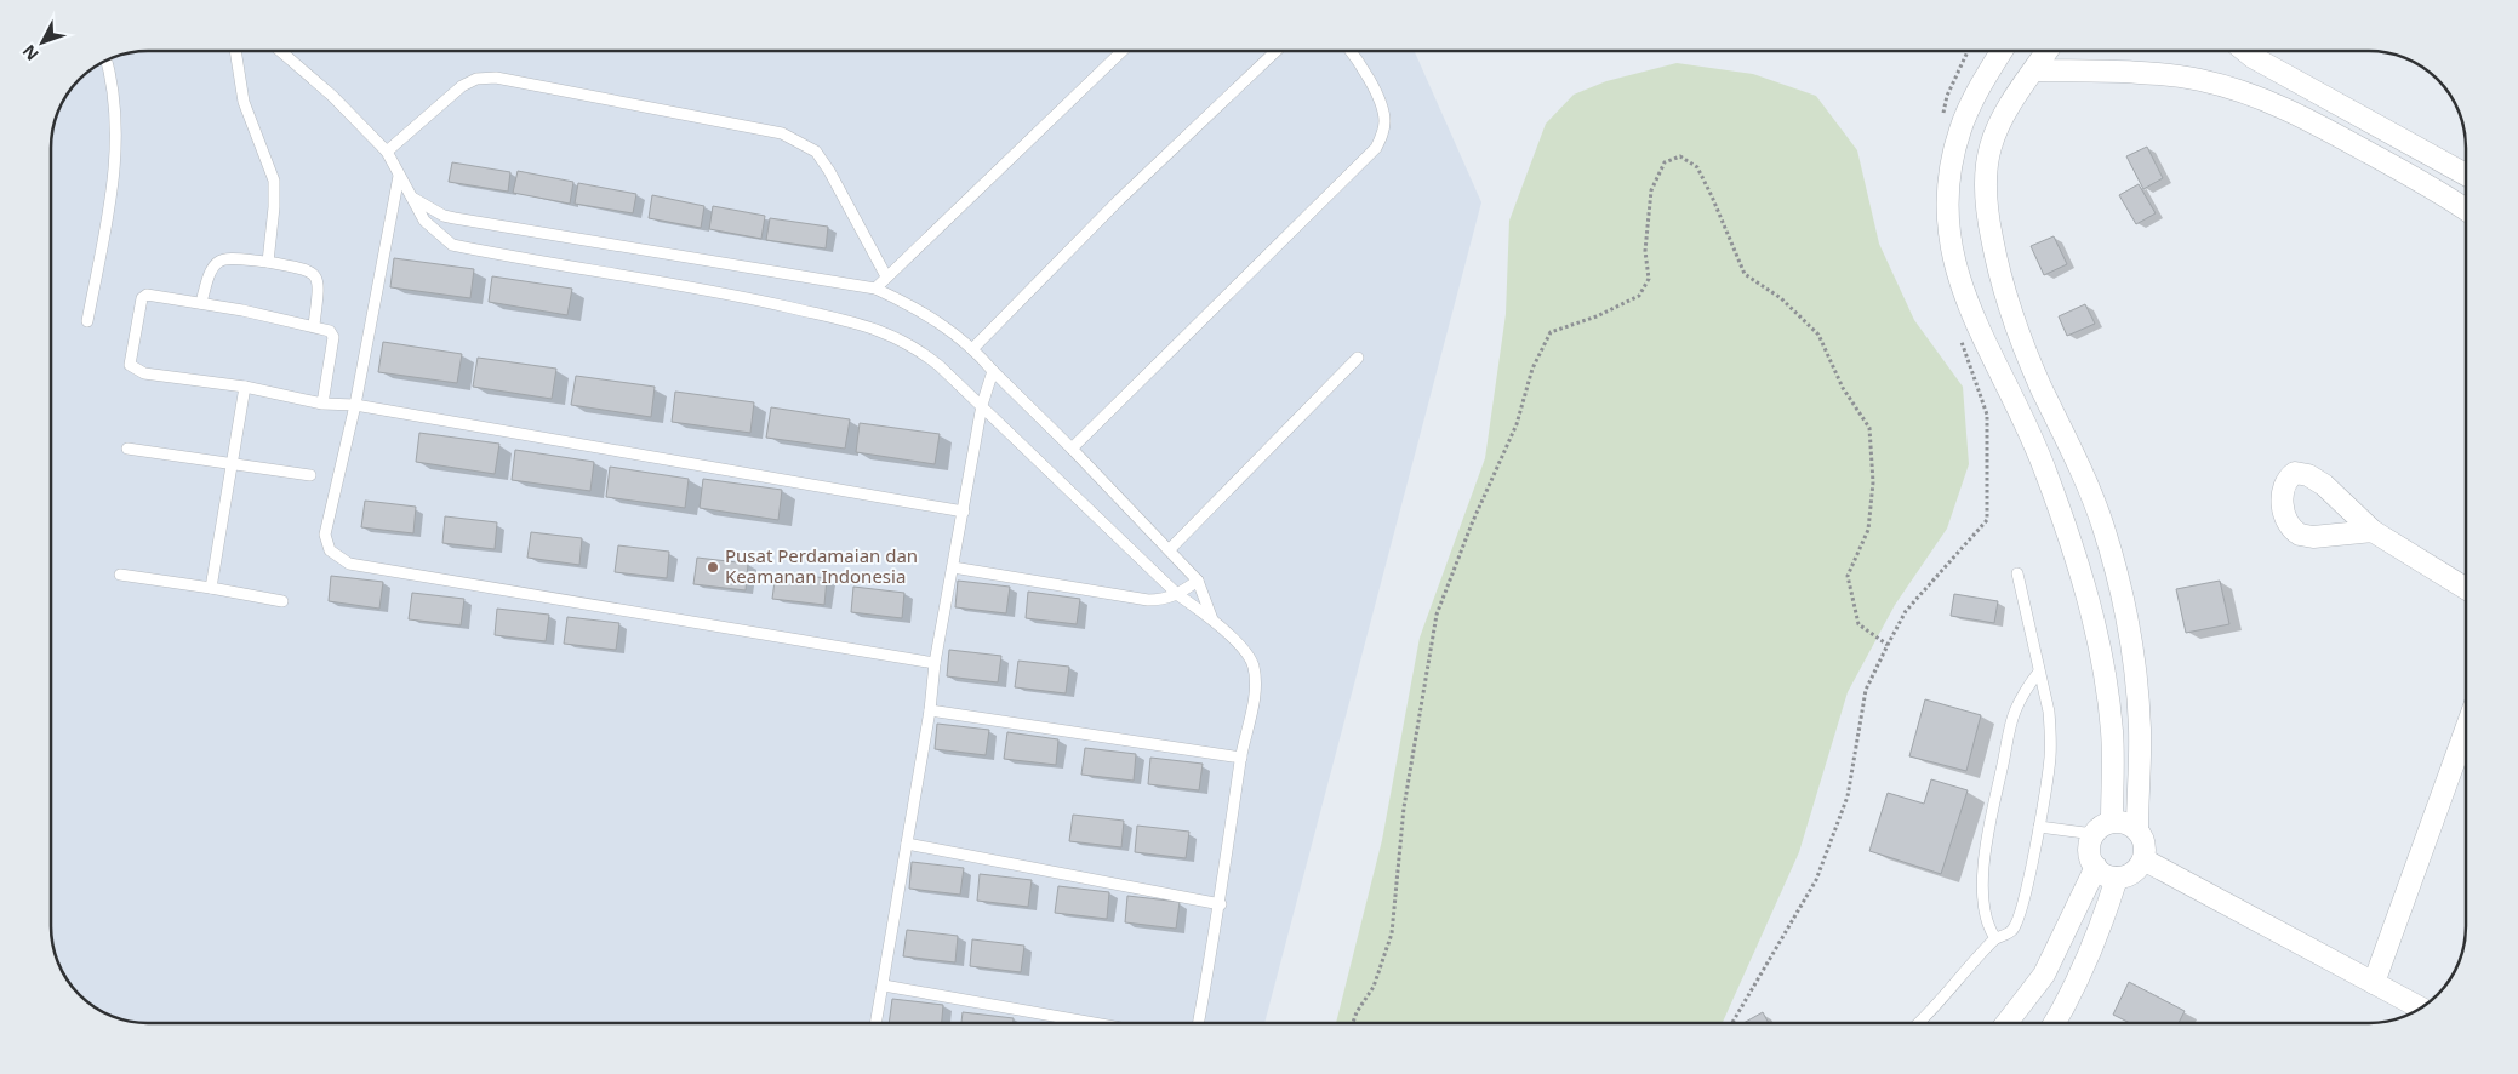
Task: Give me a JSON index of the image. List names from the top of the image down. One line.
{"places":["Pusat Perdamaian dan Keamanan Indonesia"],"north":"bottom left"}
